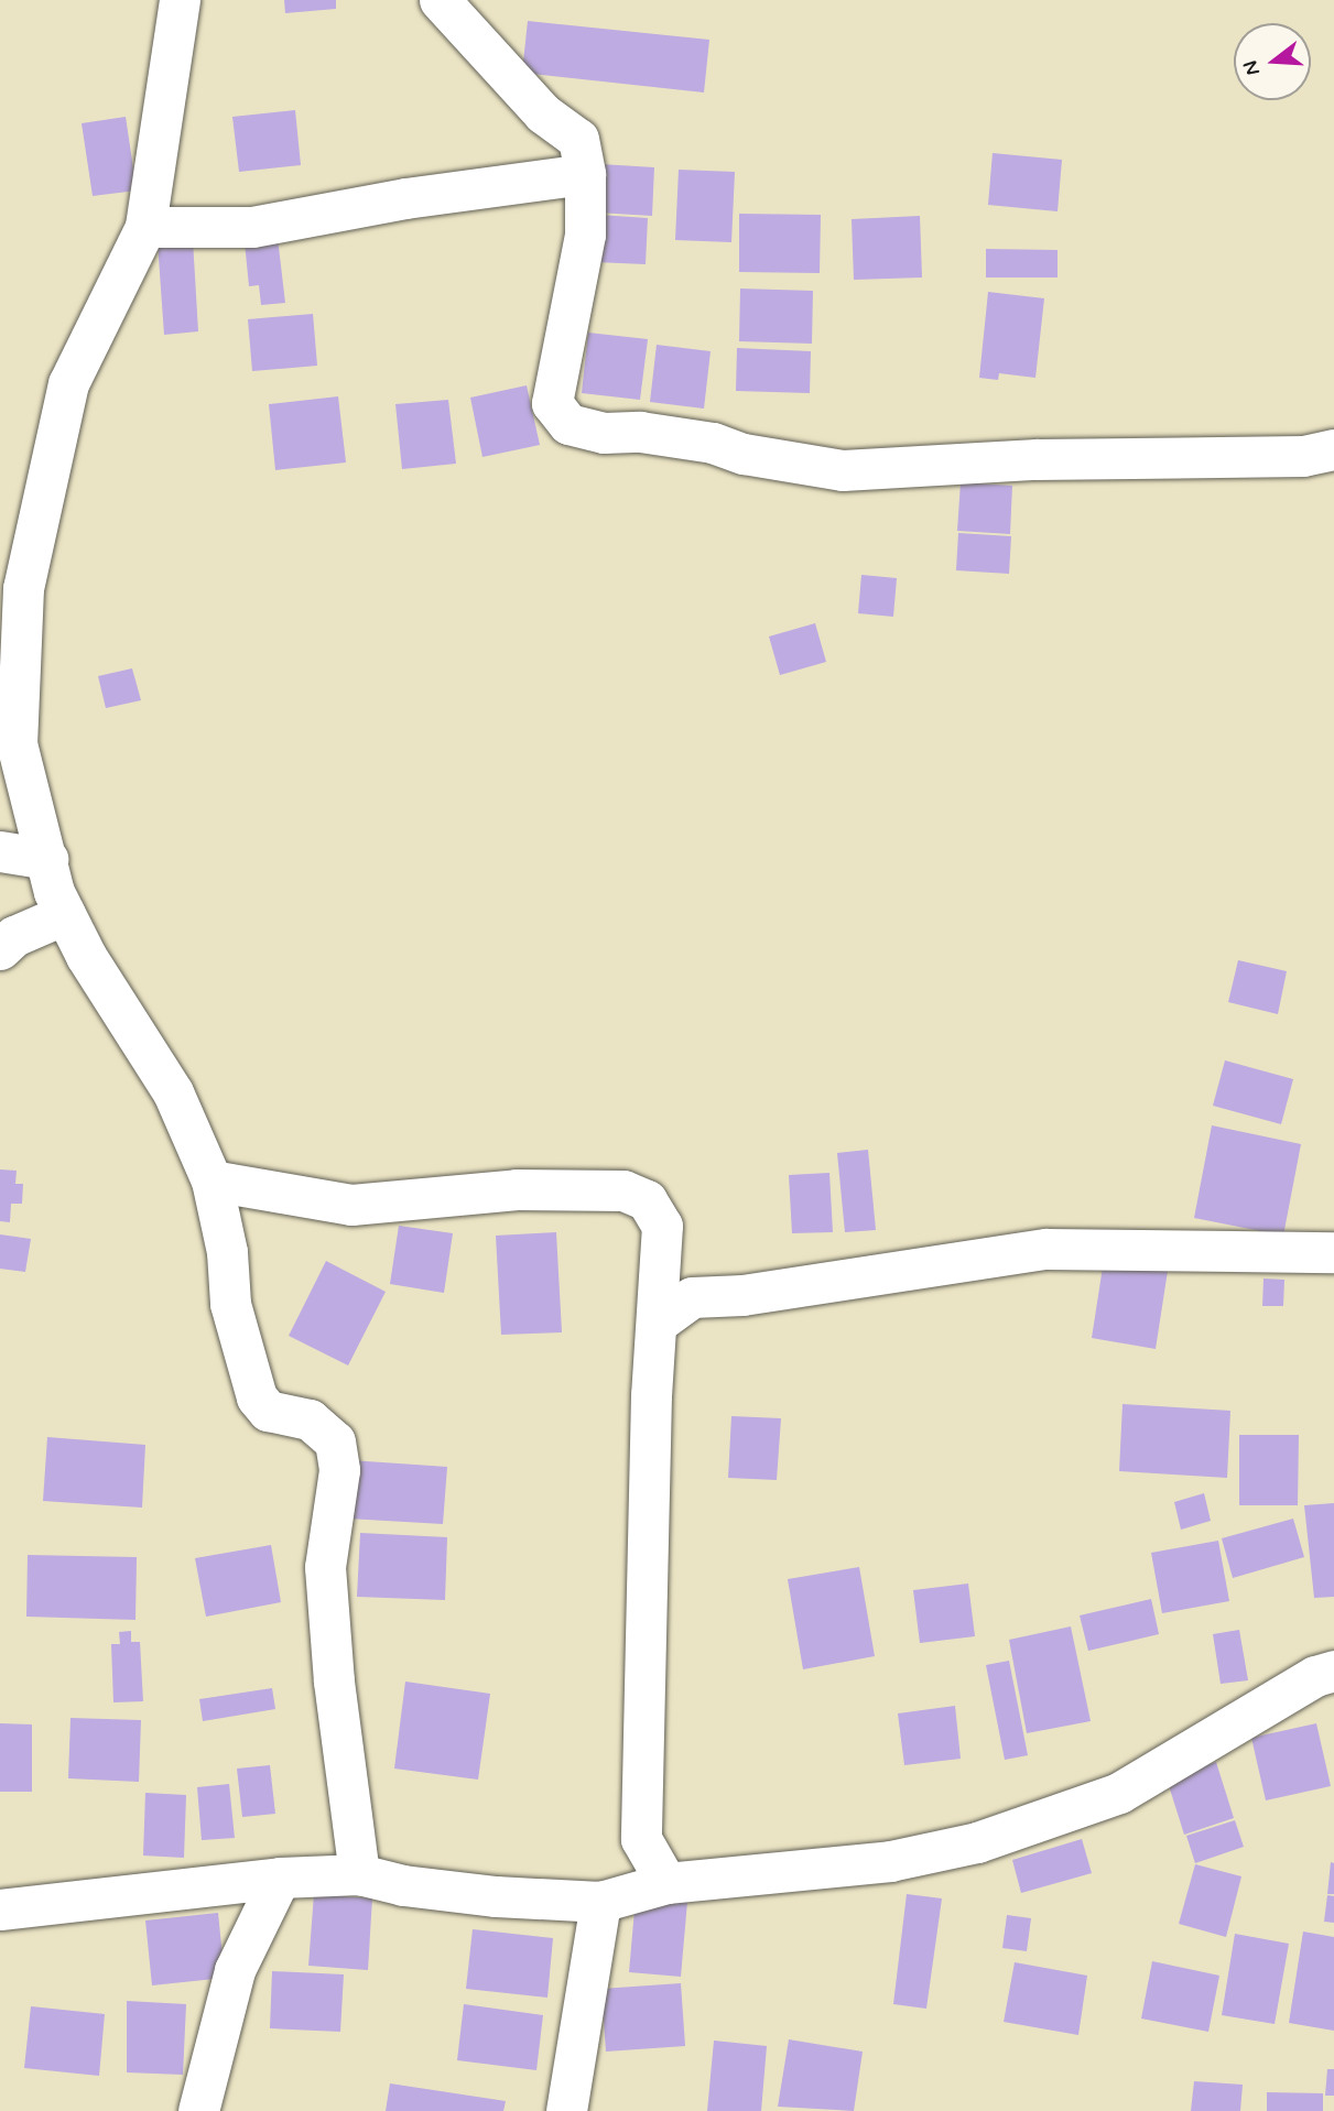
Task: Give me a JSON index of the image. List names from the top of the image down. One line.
{"north":"left"}
